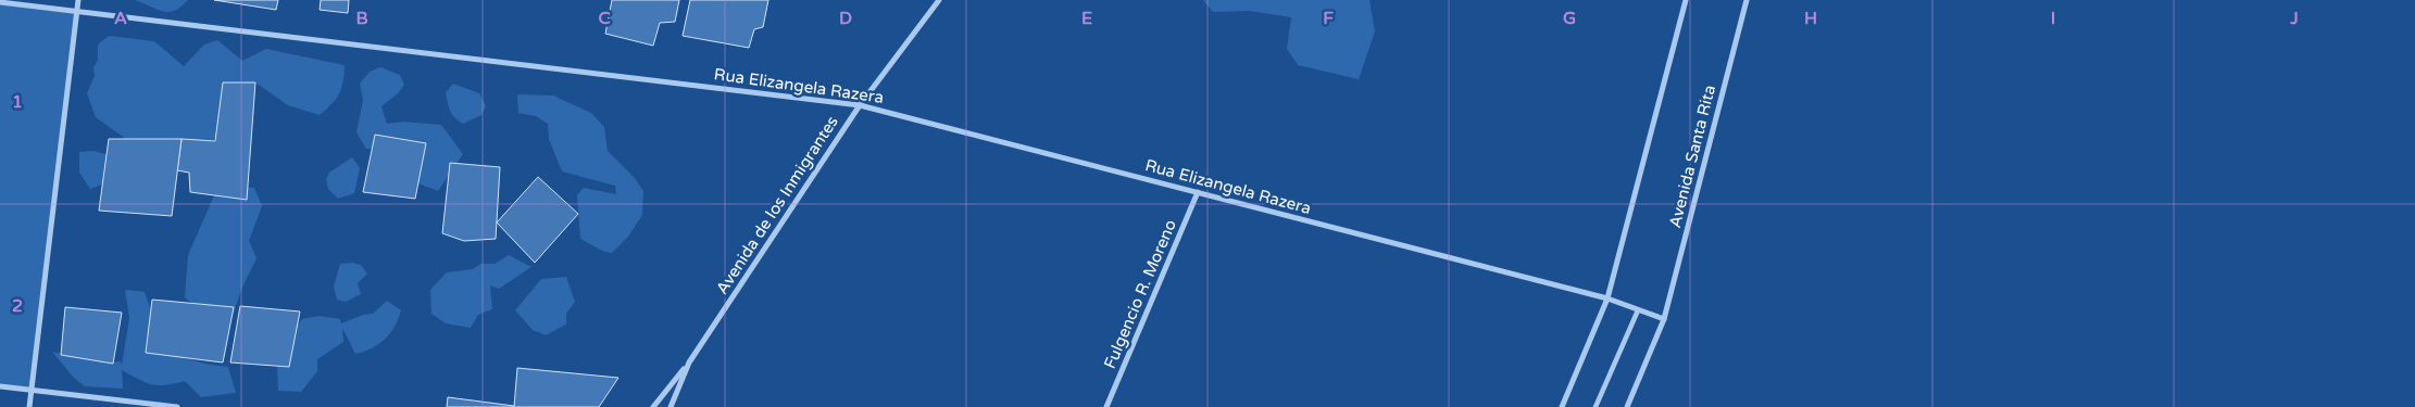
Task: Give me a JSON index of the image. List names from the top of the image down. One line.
{"streets":{"street":["Rua Elizangela Razera","Avenida Santa Rita","Avenida de los Inmigrantes","Fulgencio R. Moreno"]},"crossings":[["Rua Elizangela Razera","Avenida de los Inmigrantes"],["Rua Elizangela Razera","Fulgencio R. Moreno"]],"grid":{"columns":["A","B","C","D","E","F","G","H","I","J"],"rows":["1","2"]}}
